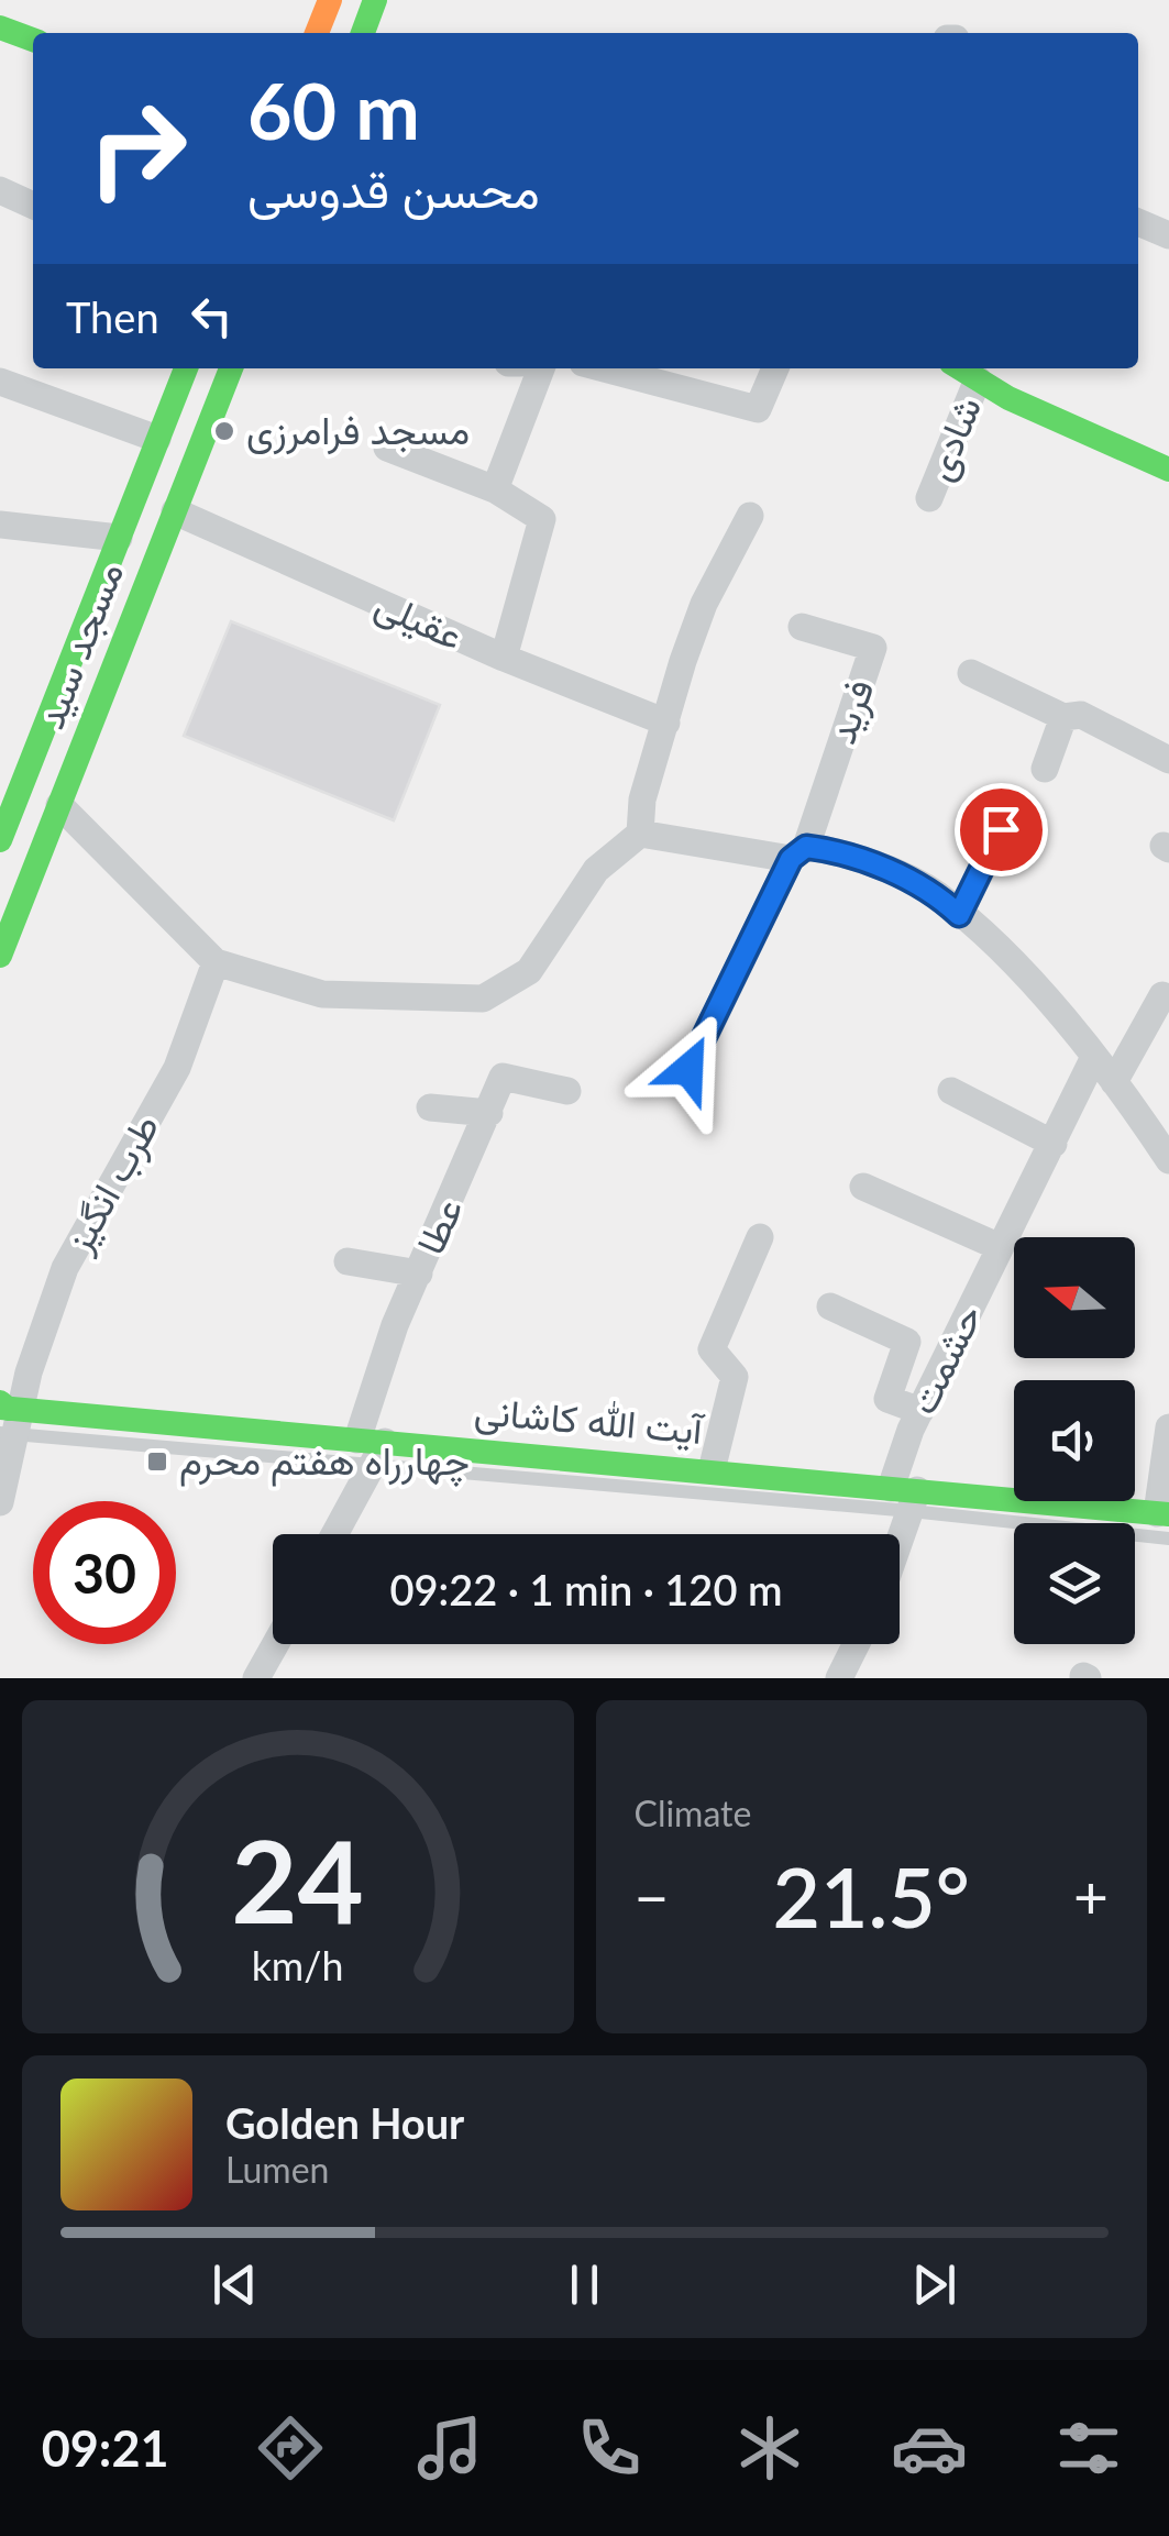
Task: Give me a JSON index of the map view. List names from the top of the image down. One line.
{"streets":{"main road":["مسجد سید","آیت الله کاشانی"],"street":["شادی","عقیلی","فرید","طرب انگیز","عطا","حشمت"]},"crossings":[["عقیلی","مسجد سید"],["طرب انگیز","آیت الله کاشانی"],["عطا","آیت الله کاشانی"],["حشمت","آیت الله کاشانی"]],"places":{"other":["مسجد فرامرزی"],"transit":["چهارراه هفتم محرم"]},"north":"left","page":{"turn":["60 m","محسن قدوسی"],"then":"Then","limit":"30","trip":"09:22 · 1 min · 120 m","tile":"Climate","heat":["−","21.5°","+"],"song":["Golden Hour","Lumen"],"tabs":"09:21","gauge":["24","km/h"]}}
